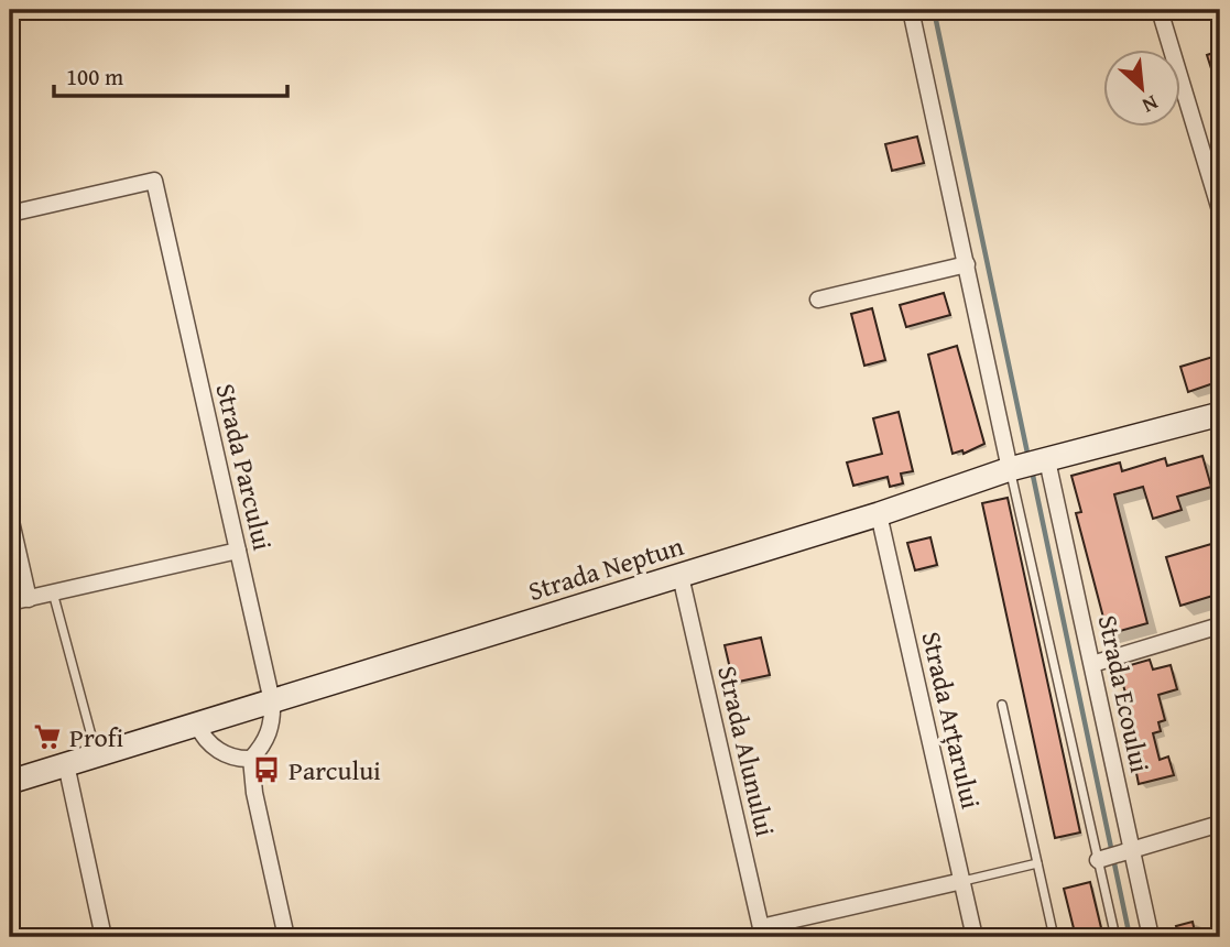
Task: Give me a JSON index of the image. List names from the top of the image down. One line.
{"streets":{"street":["Strada Parcului","Strada Neptun","Strada Ecoului","Strada Arțarului","Strada Alunului"]},"crossings":[["Strada Parcului","Strada Neptun"],["Strada Neptun","Strada Ecoului"],["Strada Neptun","Strada Arțarului"],["Strada Neptun","Strada Alunului"]],"places":{"supermarket":["Profi"],"bus stop":["Parcului"]},"scale_bar":"100 m","north":"bottom right"}
